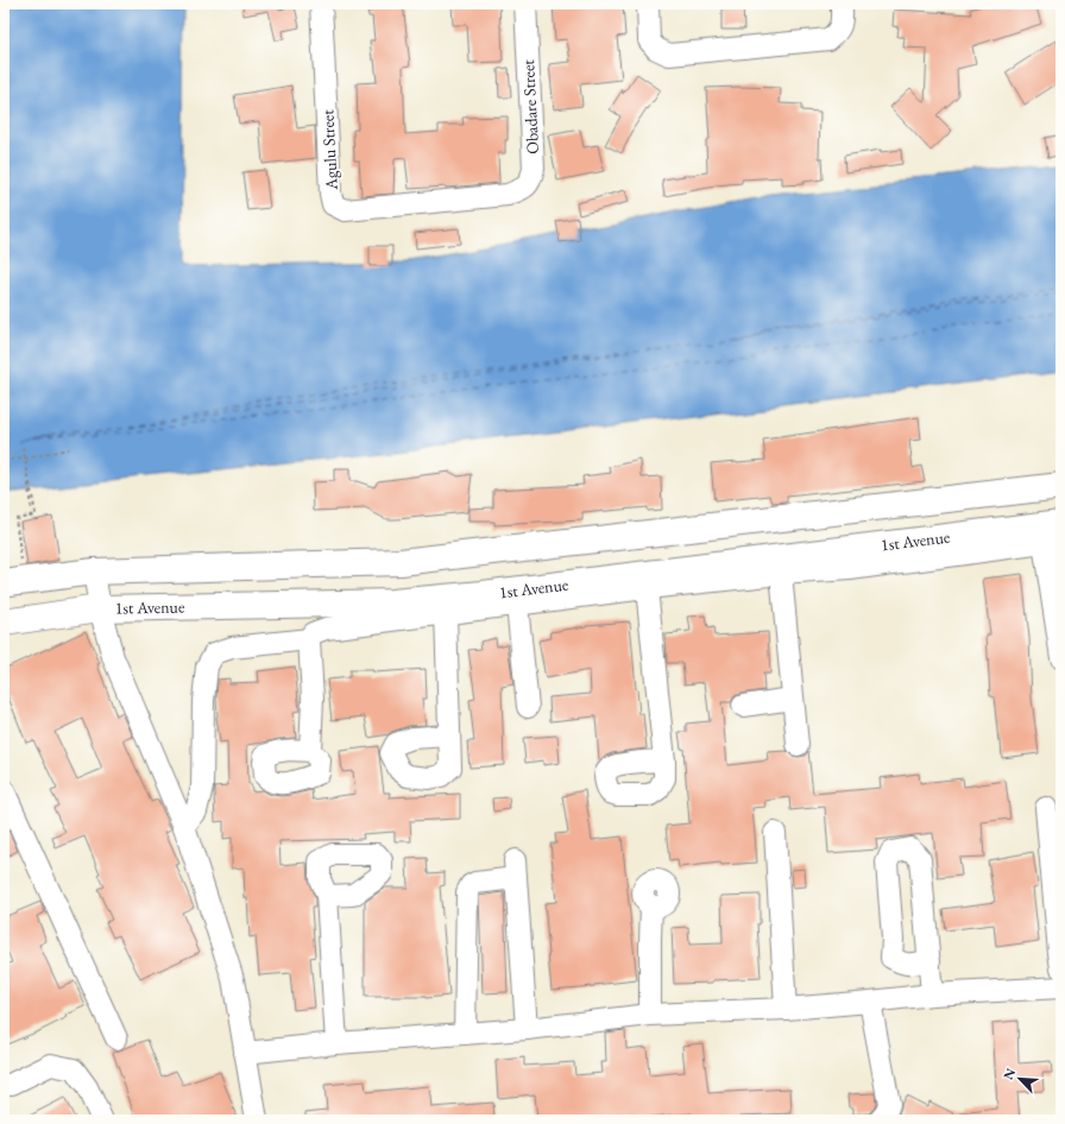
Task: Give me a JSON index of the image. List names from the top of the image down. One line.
{"streets":{"main road":["1st Avenue"],"street":["Obadare Street","Agulu Street"]},"crossings":[["Obadare Street","Agulu Street"]],"north":"top left"}
